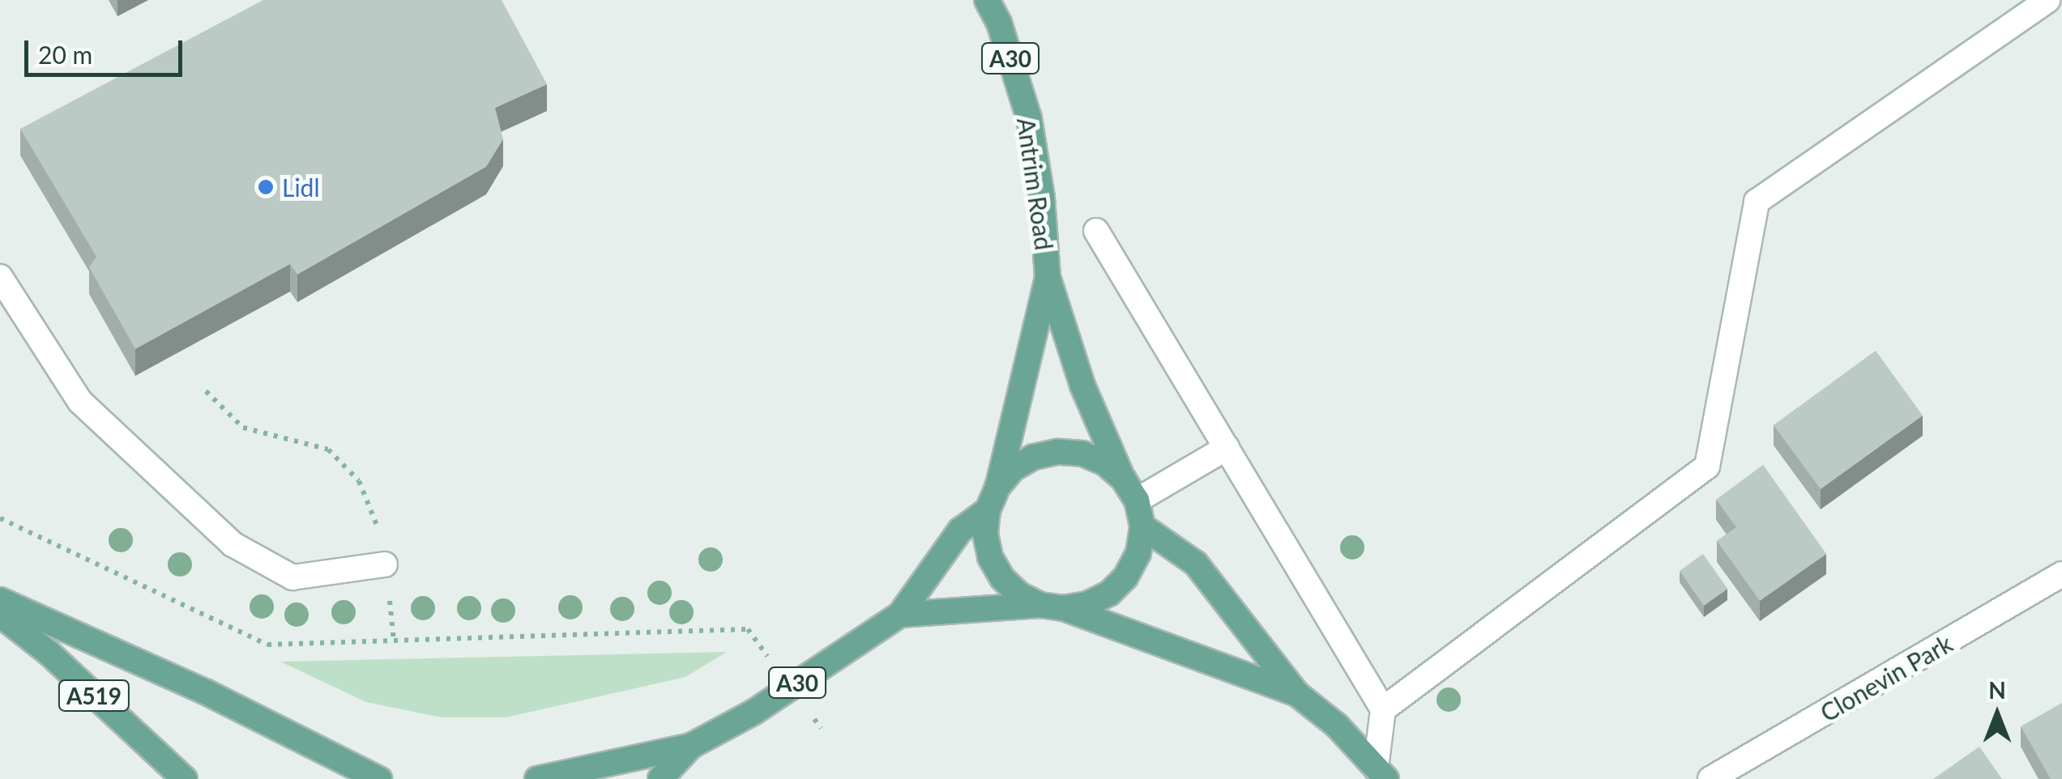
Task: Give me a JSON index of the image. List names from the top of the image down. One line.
{"streets":{"main road":["A30","Antrim Road","A519"],"street":["Clonevin Park"]},"crossings":[["A30","Antrim Road"]],"places":["Lidl"],"scale_bar":"20 m","north":"top"}
